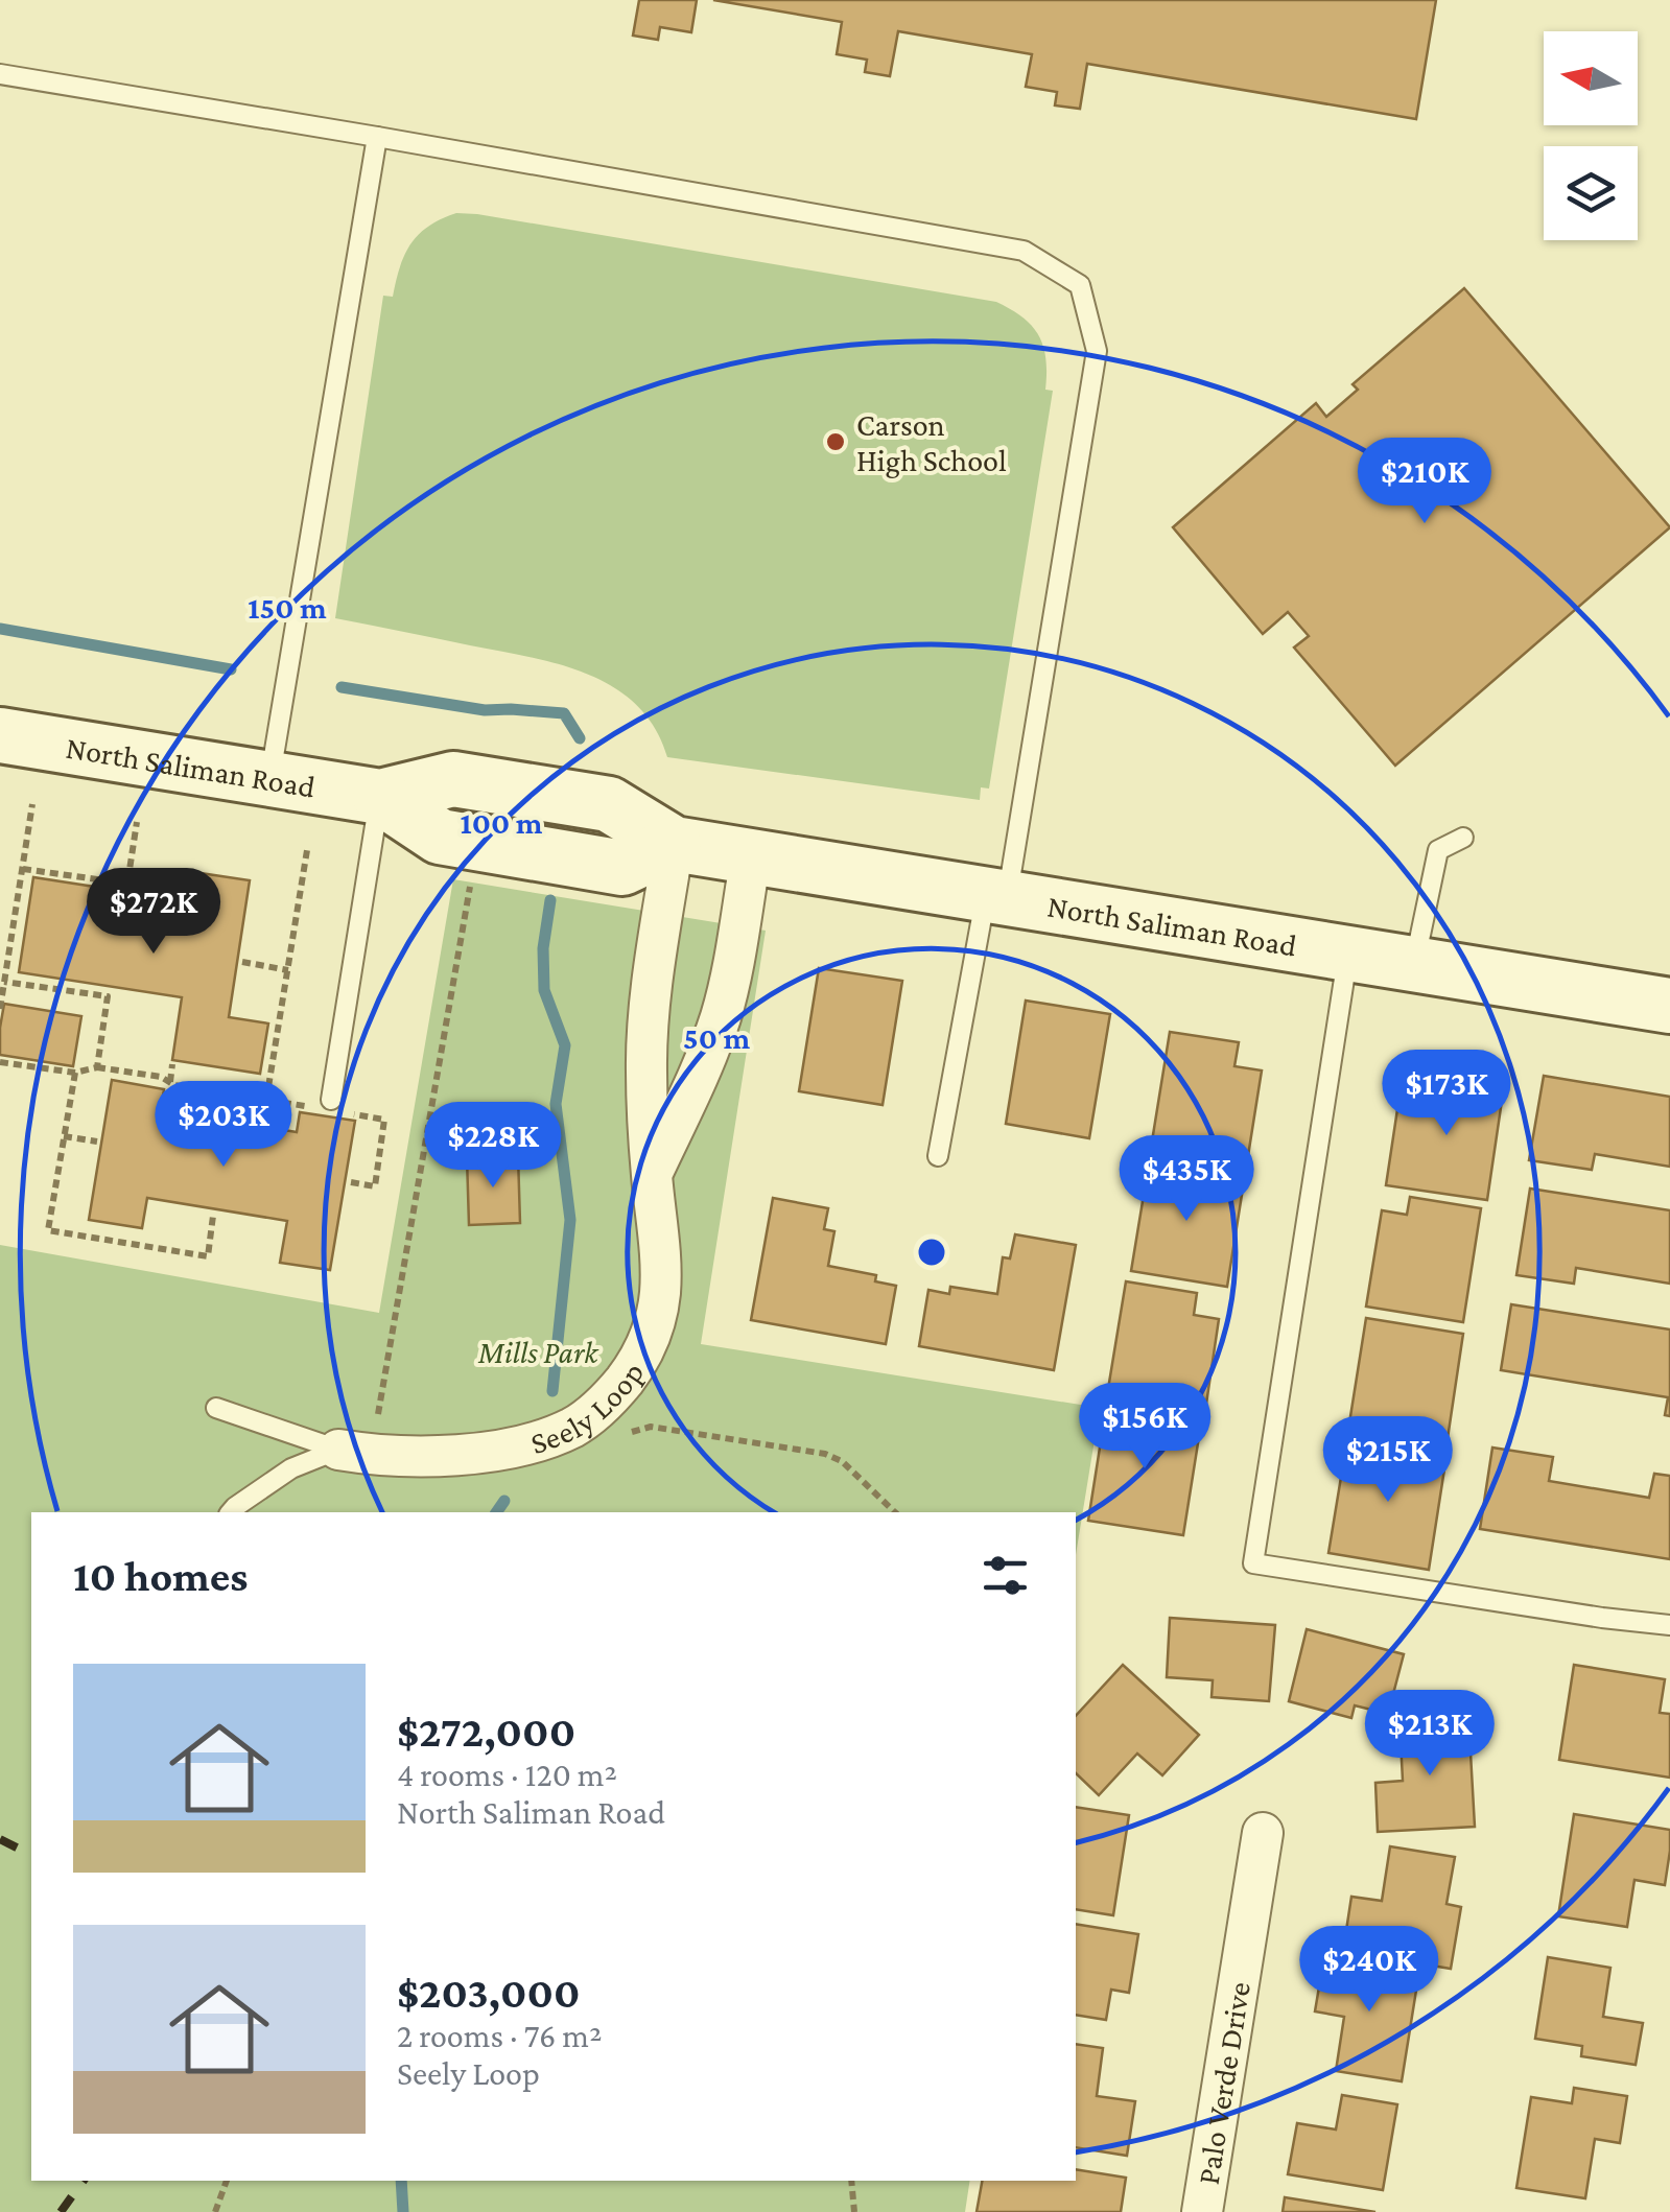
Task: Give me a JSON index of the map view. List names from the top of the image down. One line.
{"streets":{"main road":["North Saliman Road"],"street":["Seely Loop","Palo Verde Drive"]},"crossings":[["North Saliman Road","Seely Loop"]],"parks":["Mills Park"],"places":["Carson High School"],"north":"left","page":{"price":["$210K","$272K","$173K","$203K","$228K","$435K","$156K","$215K","$213K","$240K"],"heading":"10 homes","list":[{"name":"$272,000","note":"4 rooms · 120 m² · North Saliman Road"},{"name":"$203,000","note":"2 rooms · 76 m² · Seely Loop"}]},"rings":["150 m","100 m","50 m"]}
